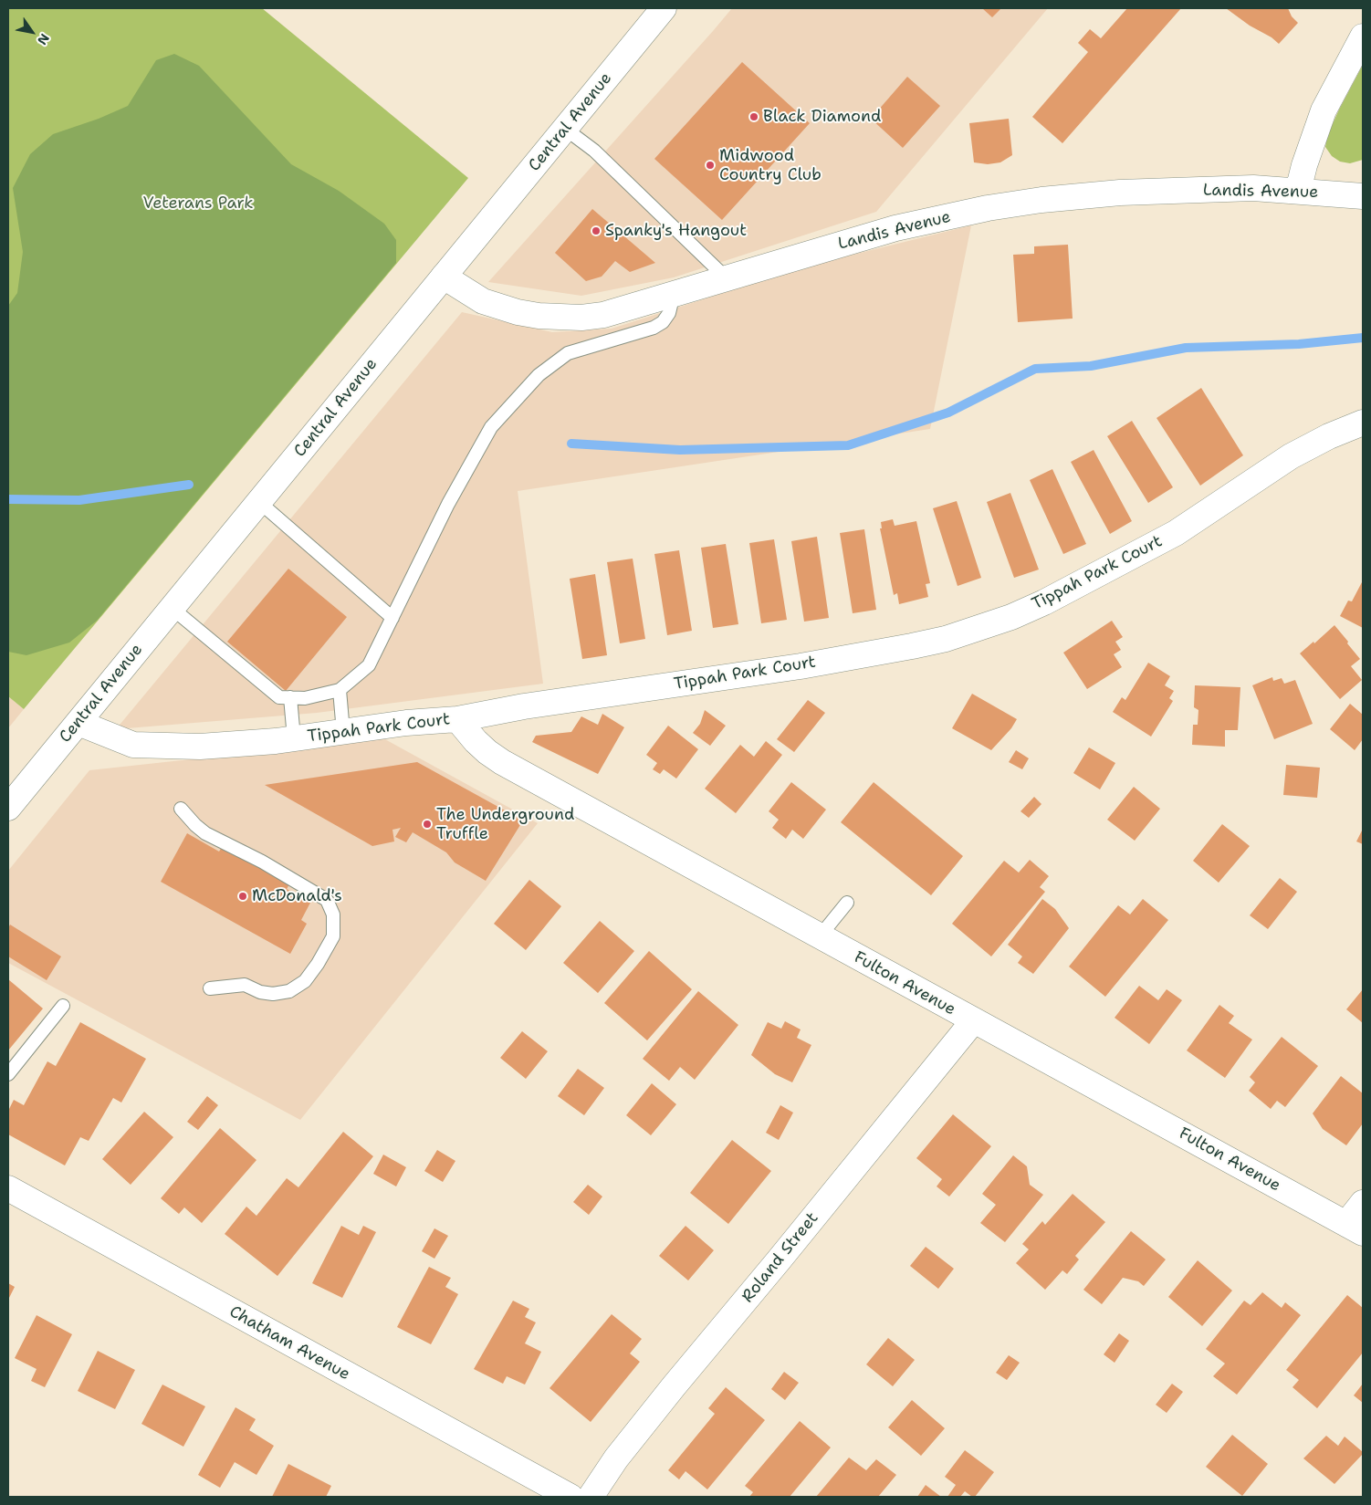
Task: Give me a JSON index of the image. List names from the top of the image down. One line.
{"streets":{"street":["Central Avenue","Landis Avenue","Tippah Park Court","Fulton Avenue","Roland Street","Chatham Avenue"]},"crossings":[["Central Avenue","Landis Avenue"],["Central Avenue","Tippah Park Court"],["Tippah Park Court","Fulton Avenue"],["Fulton Avenue","Roland Street"]],"parks":["Veterans Park"],"places":["Black Diamond","Midwood Country Club","Spanky's Hangout","The Underground Truffle","McDonald's"],"north":"bottom right"}
